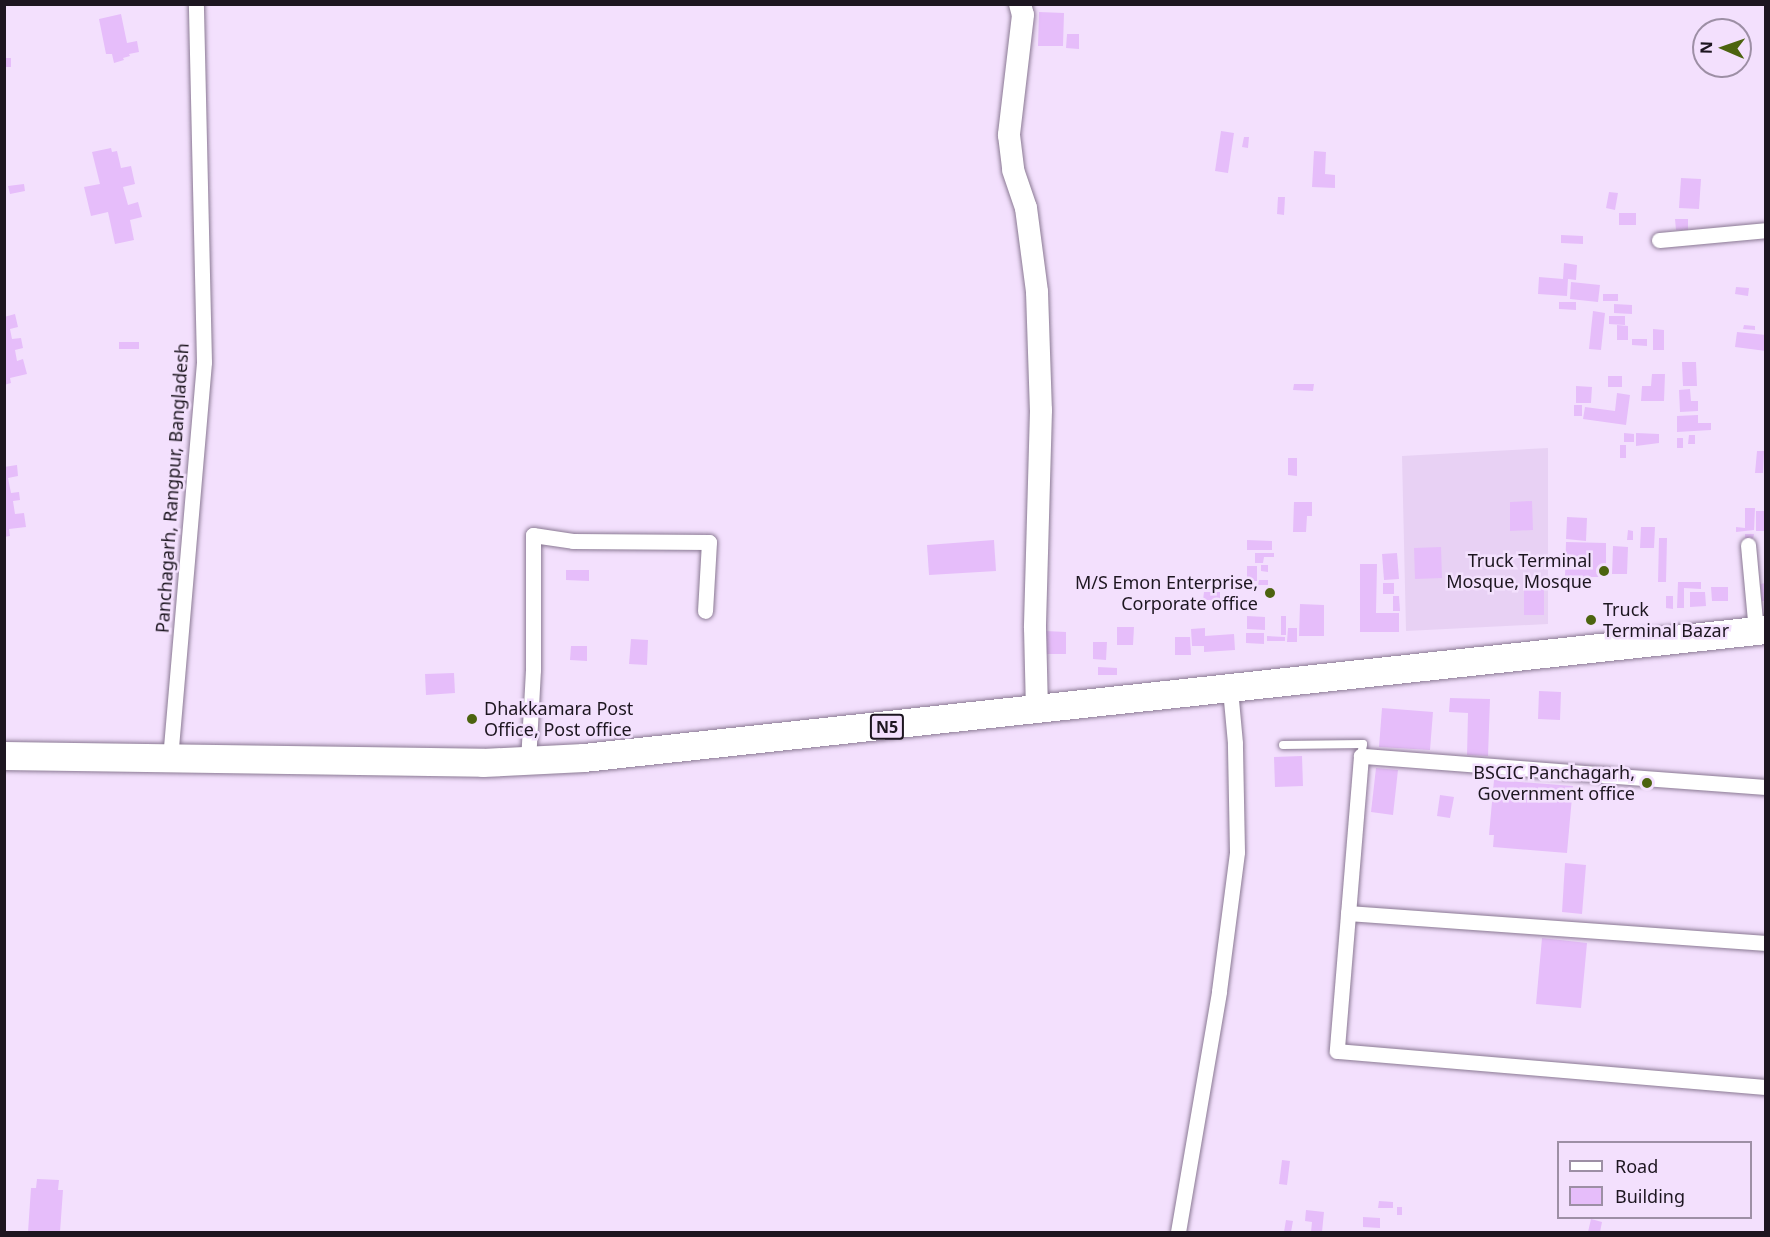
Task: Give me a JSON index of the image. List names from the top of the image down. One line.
{"streets":{"highway":["N5"],"street":["Panchagarh, Rangpur, Bangladesh"]},"crossings":[["Panchagarh, Rangpur, Bangladesh","N5"]],"places":["Truck Terminal Mosque, Mosque","M/S Emon Enterprise, Corporate office","Truck Terminal Bazar","Dhakkamara Post Office, Post office","BSCIC Panchagarh, Government office"],"legend":["Road","Building"],"north":"left"}
